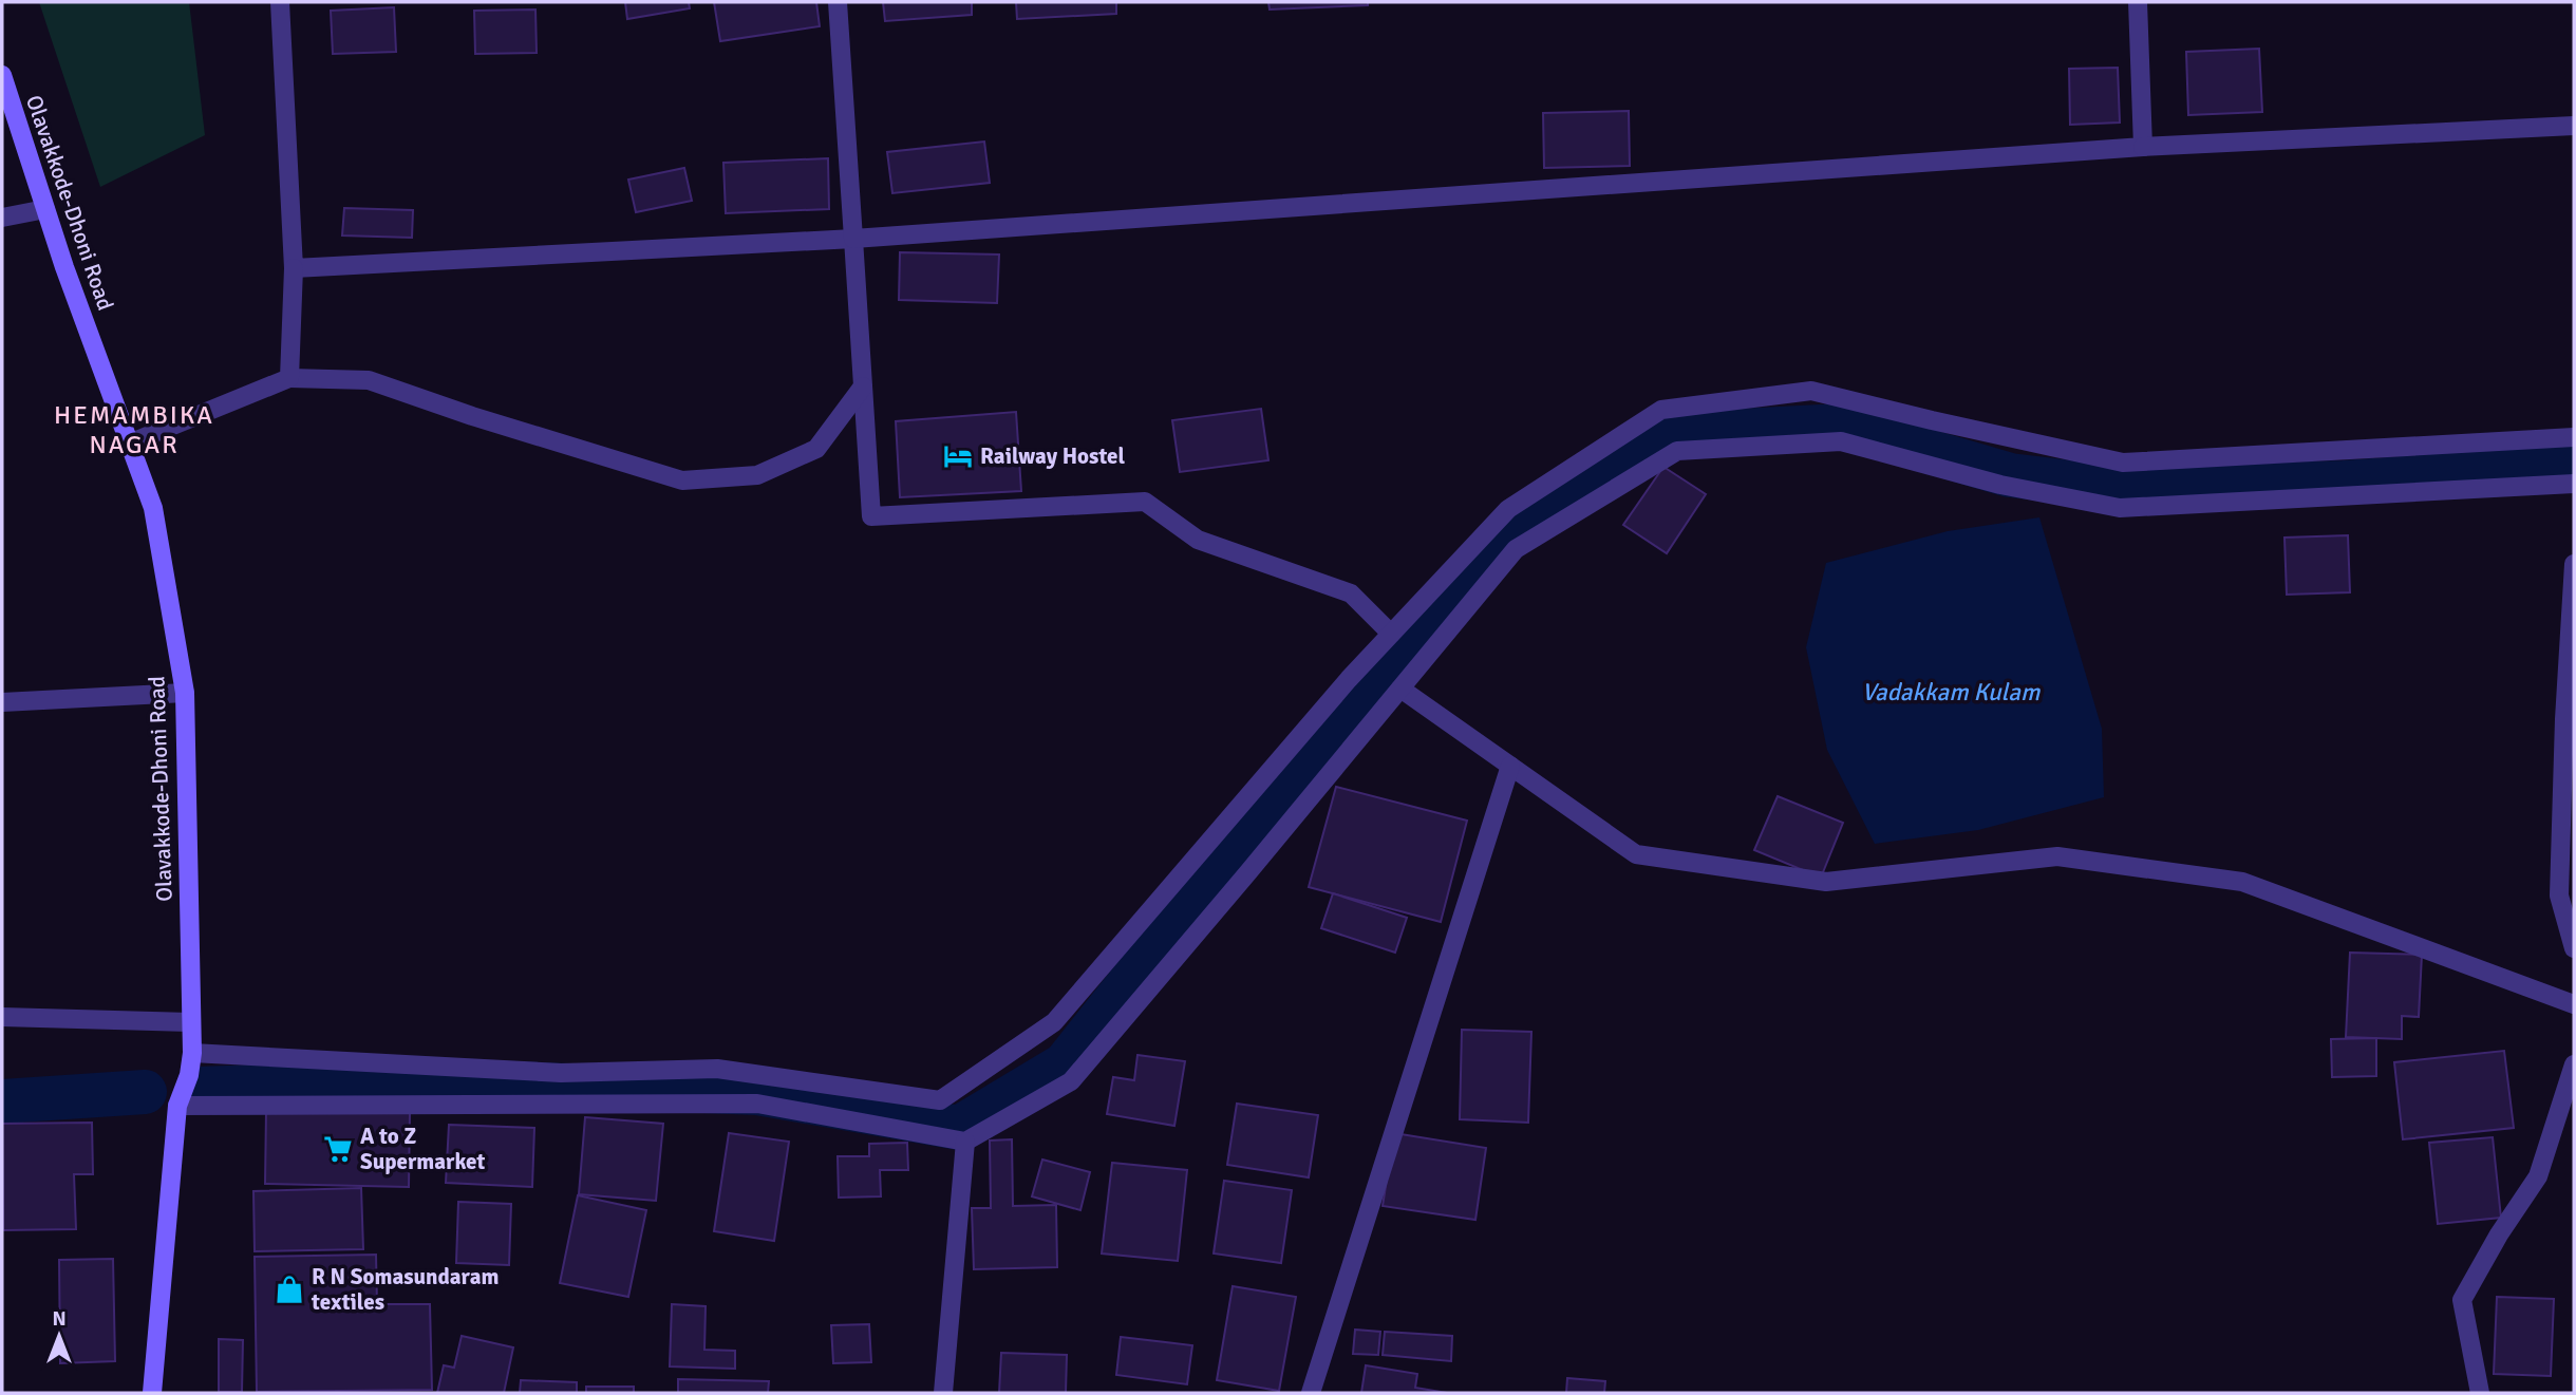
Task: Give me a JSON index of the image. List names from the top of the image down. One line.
{"streets":{"main road":["Olavakkode-Dhoni Road"]},"districts":["HEMAMBIKA NAGAR"],"water":["Vadakkam Kulam"],"places":{"hotel":["Railway Hostel"],"supermarket":["A to Z Supermarket"],"shop":["R N Somasundaram textiles"]},"north":"top"}
